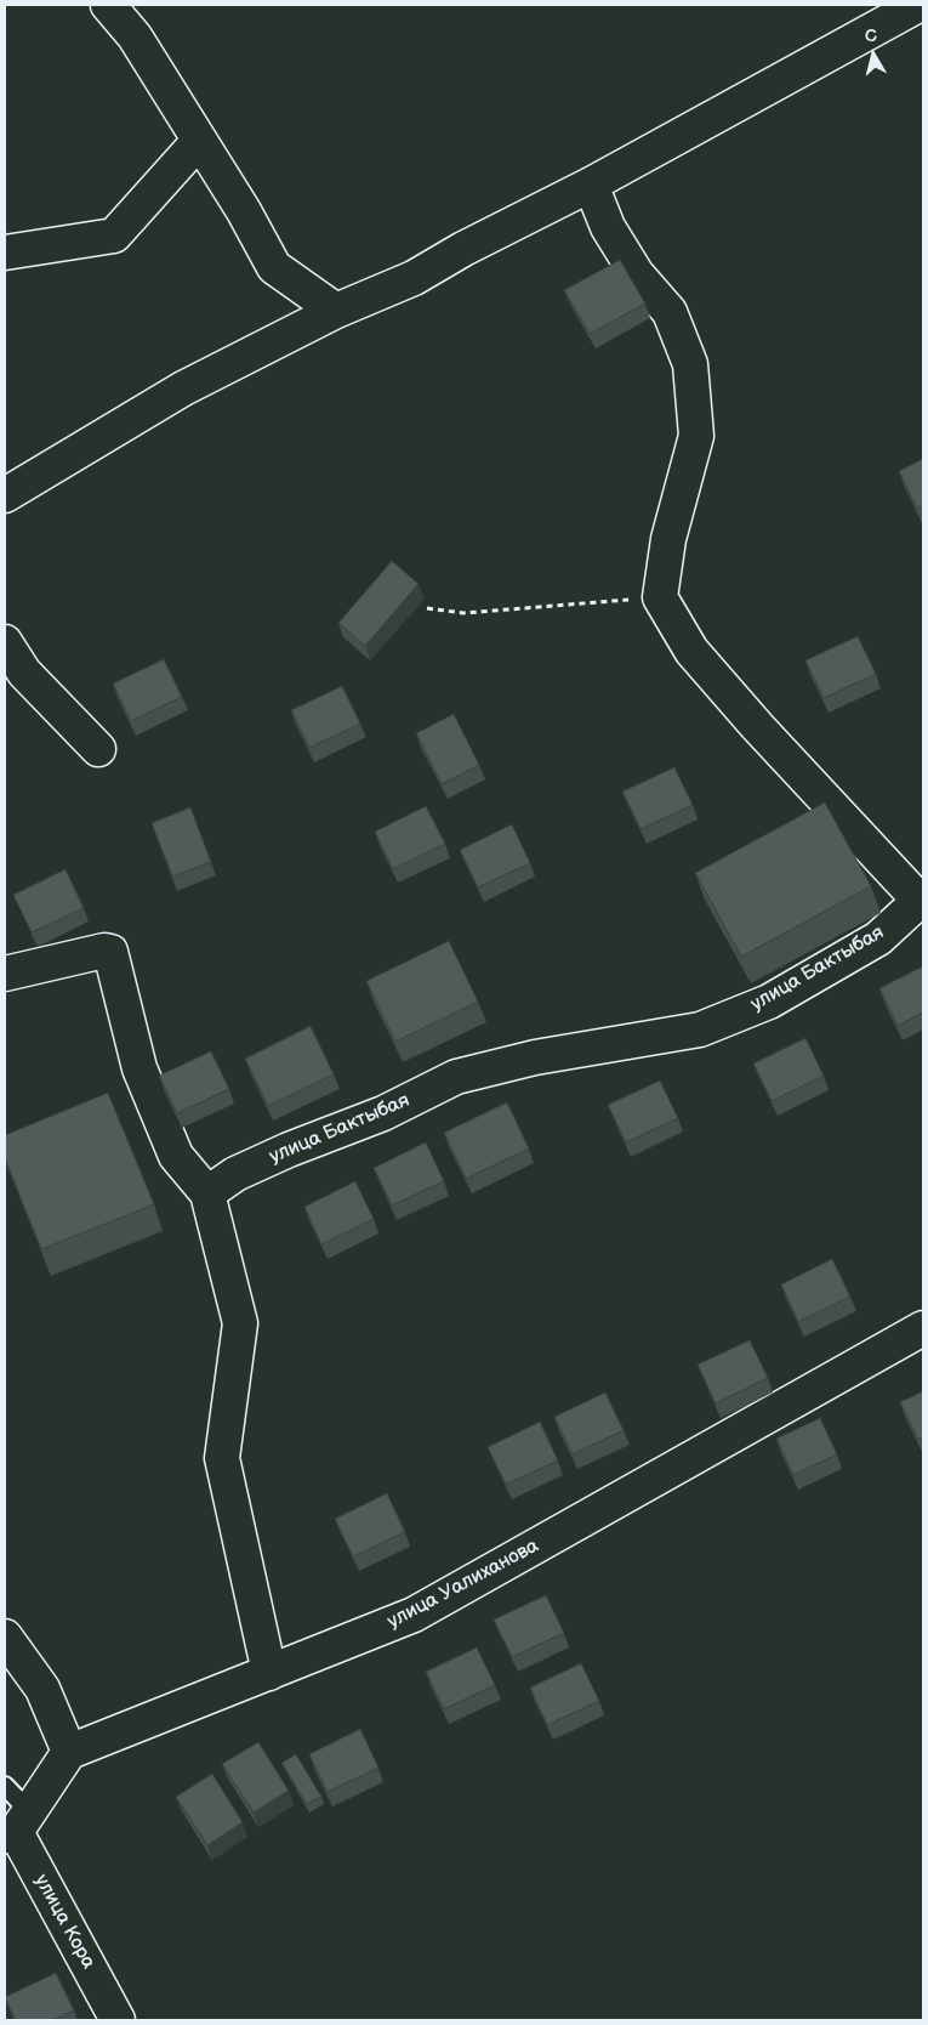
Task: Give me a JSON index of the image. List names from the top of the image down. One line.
{"streets":{"street":["улица Бактыбая","улица Уалиханова","улица Кора"]},"north":"top"}
